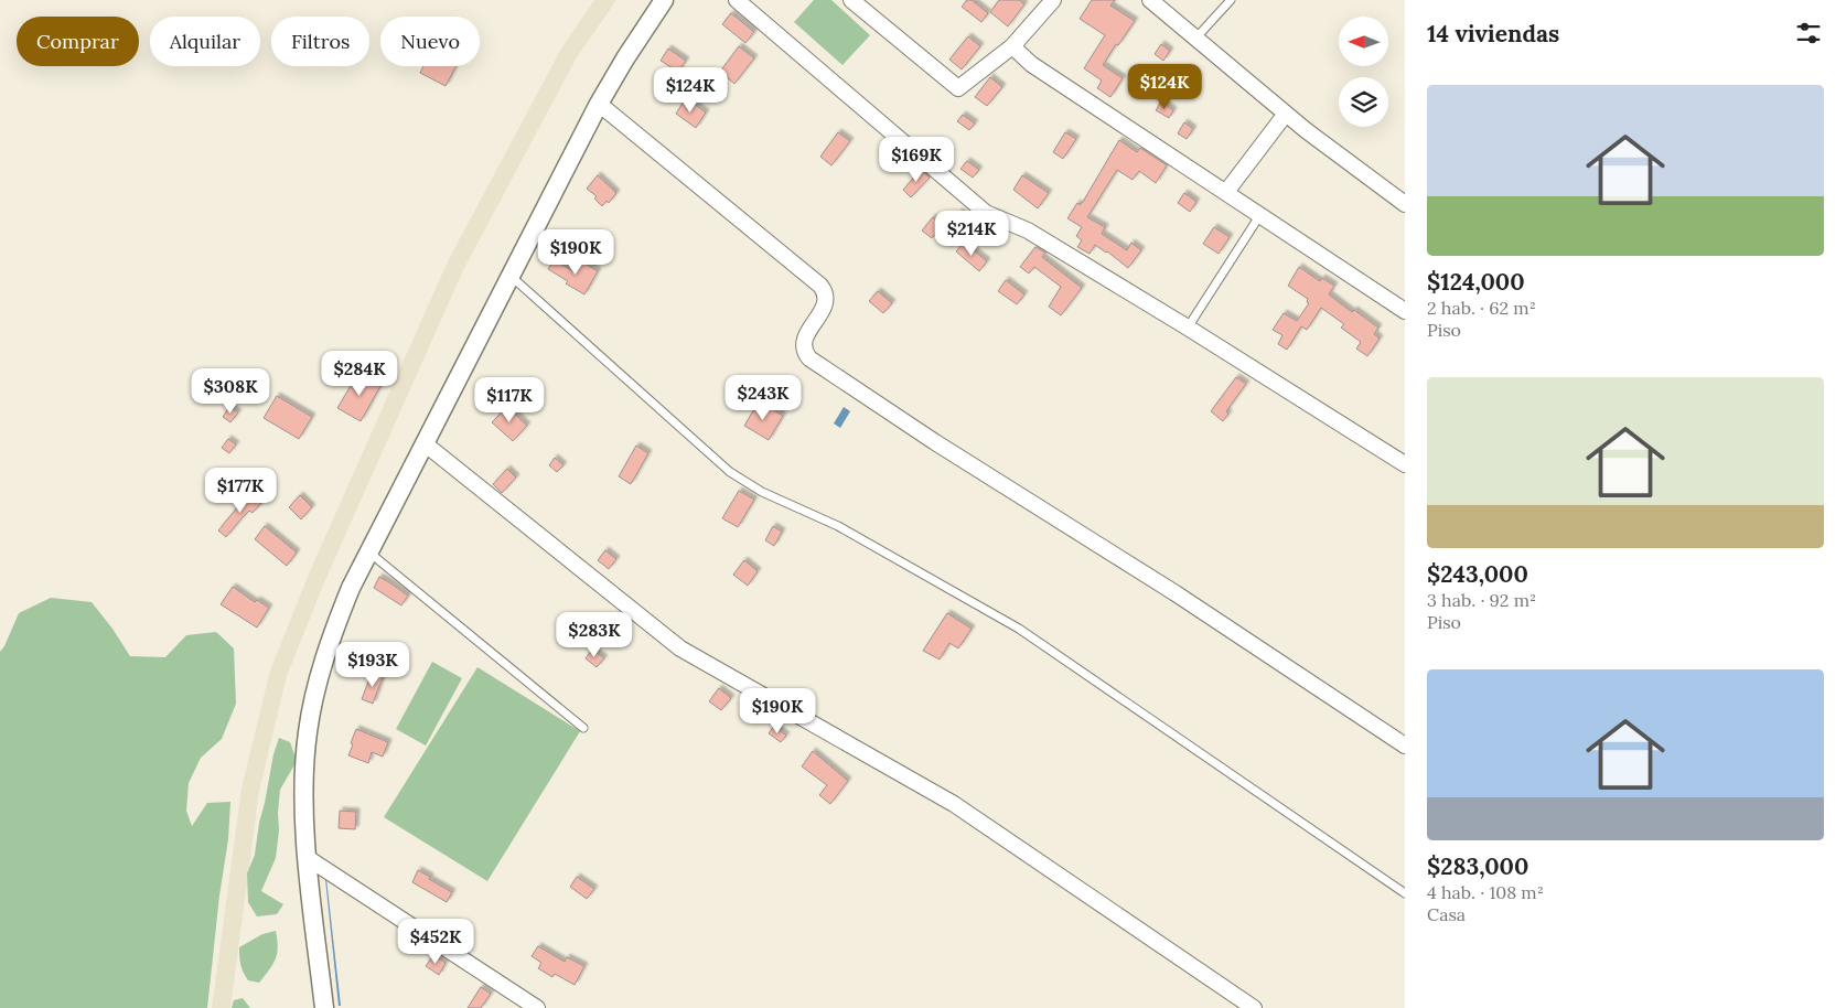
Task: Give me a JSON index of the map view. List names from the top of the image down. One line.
{"north":"left","page":{"heading":"14 viviendas","chip":["Comprar","Alquilar","Filtros","Nuevo"],"price":["$124K","$124K","$169K","$214K","$190K","$284K","$308K","$243K","$117K","$177K","$283K","$193K","$190K","$452K"],"list":[{"name":"$124,000","note":"2 hab. · 62 m² · Piso"},{"name":"$243,000","note":"3 hab. · 92 m² · Piso"},{"name":"$283,000","note":"4 hab. · 108 m² · Casa"}]}}
